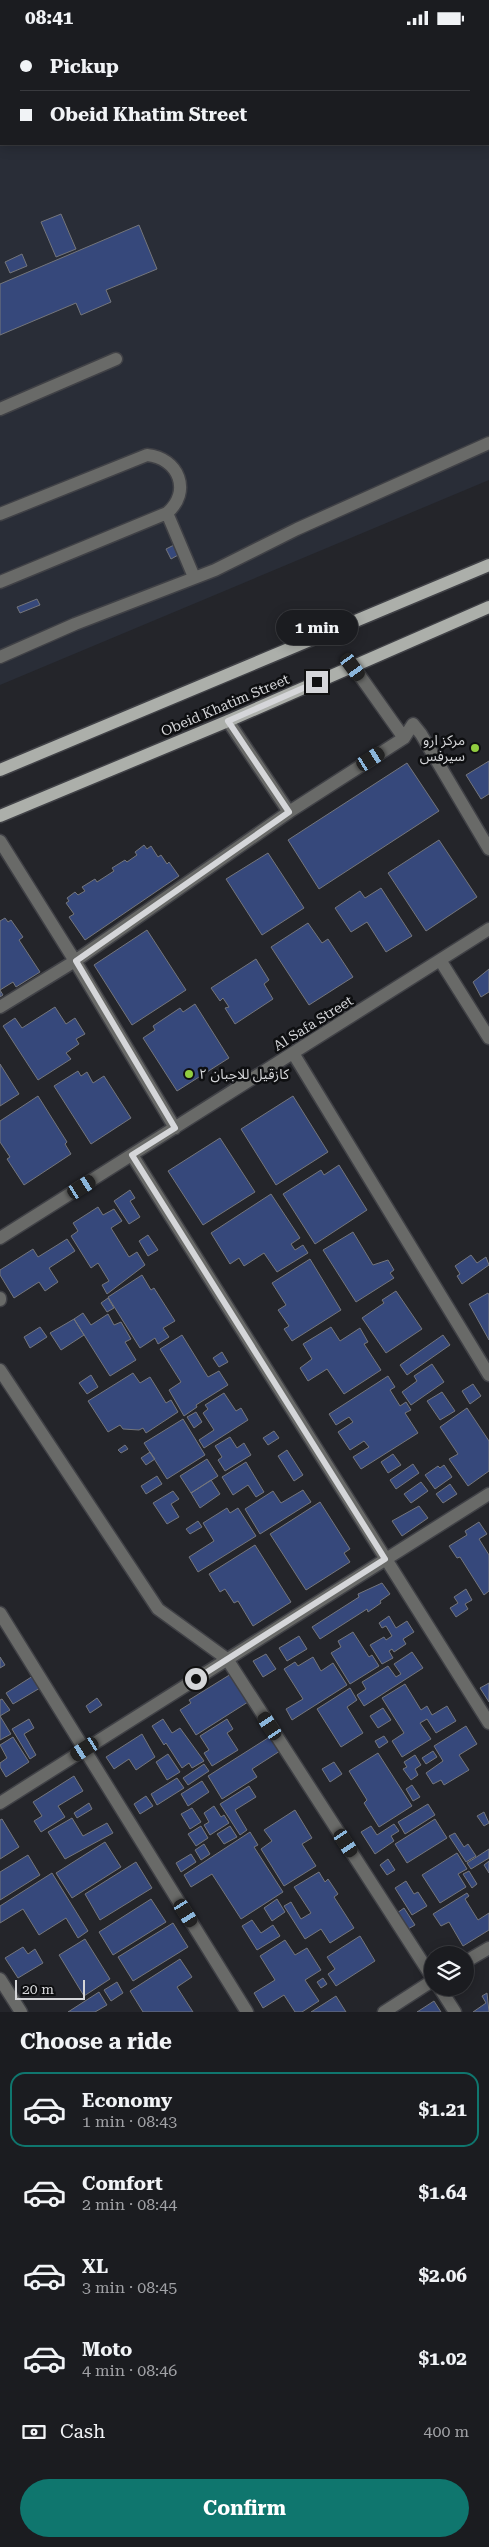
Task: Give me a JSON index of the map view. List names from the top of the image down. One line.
{"streets":{"main road":["Obeid Khatim Street"],"street":["Al Safa Street"]},"places":["مركز ارو سيرفس","كازقيل للاجبان ٢"],"scale_bar":"20 m","page":{"status":"08:41","banner":["Pickup","Obeid Khatim Street"],"bubble":"1 min","scale":"20 m","heading":"Choose a ride","list":[{"name":"Economy","note":"1 min · 08:43","value":"$1.21"},{"name":"Comfort","note":"2 min · 08:44","value":"$1.64"},{"name":"XL","note":"3 min · 08:45","value":"$2.06"},{"name":"Moto","note":"4 min · 08:46","value":"$1.02"}],"pay":["Cash","400 m"],"buttons":"Confirm"}}
